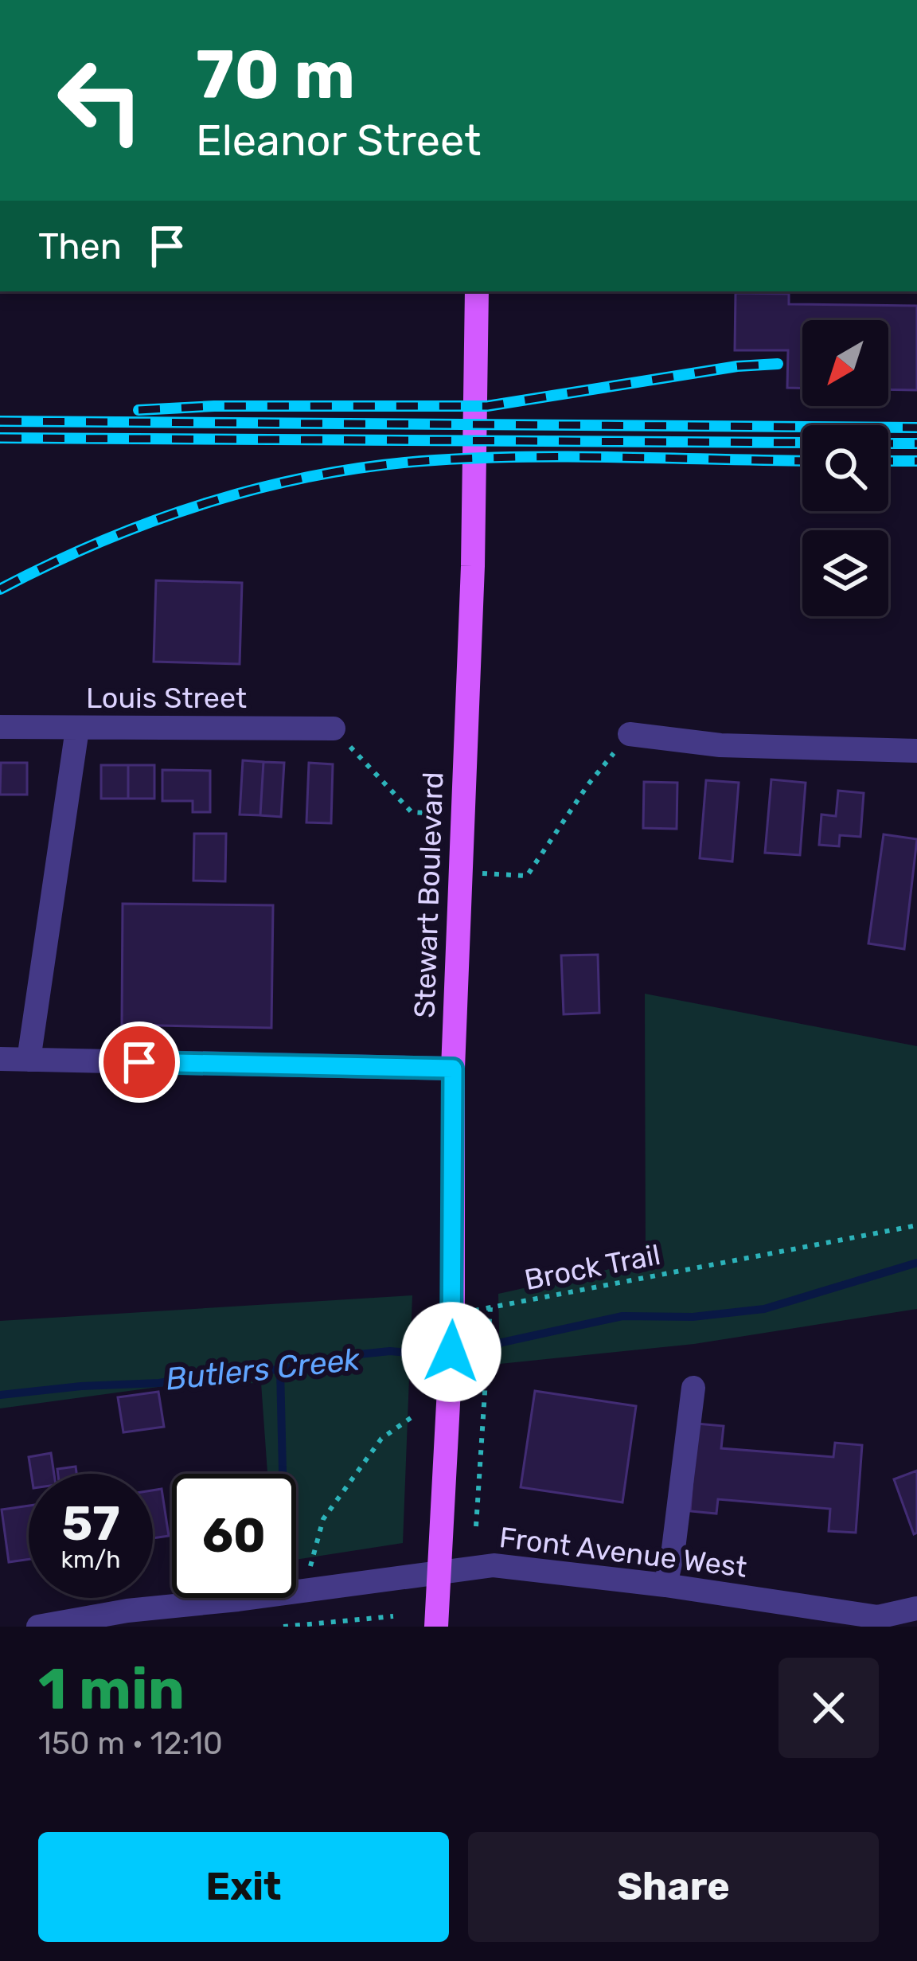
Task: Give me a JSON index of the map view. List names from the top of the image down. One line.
{"streets":{"main road":["Stewart Boulevard"],"street":["Louis Street","Front Avenue West"],"path":["Brock Trail"]},"crossings":[["Stewart Boulevard","Front Avenue West"]],"water":["Butlers Creek"],"north":"bottom left","page":{"turn":["70 m","Eleanor Street"],"then":"Then","speed":"57 km/h","limit":"60","heading":["1 min","150 m · 12:10"],"buttons":["Exit","Share"]}}
